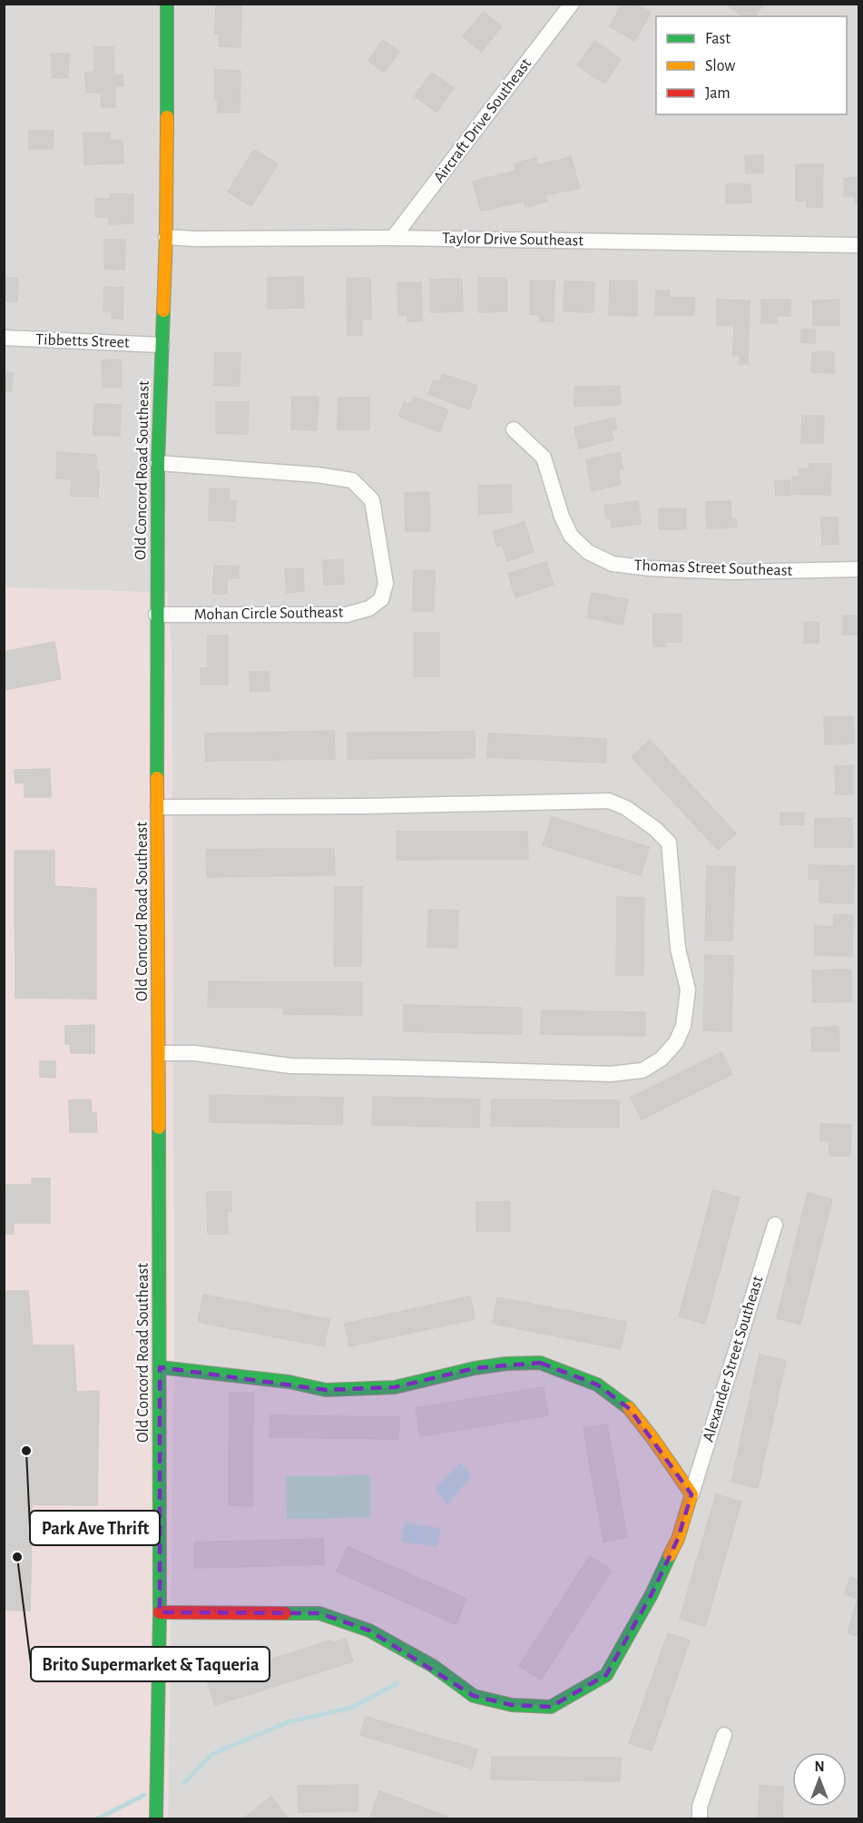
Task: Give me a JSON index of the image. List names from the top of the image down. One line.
{"streets":{"street":["Aircraft Drive Southeast","Taylor Drive Southeast","Tibbetts Street","Old Concord Road Southeast","Thomas Street Southeast","Mohan Circle Southeast","Alexander Street Southeast"]},"crossings":[["Aircraft Drive Southeast","Taylor Drive Southeast"],["Taylor Drive Southeast","Old Concord Road Southeast"],["Tibbetts Street","Old Concord Road Southeast"],["Old Concord Road Southeast","Mohan Circle Southeast"]],"places":["Park Ave Thrift","Brito Supermarket & Taqueria"],"legend":["Fast","Slow","Jam"],"north":"top"}
